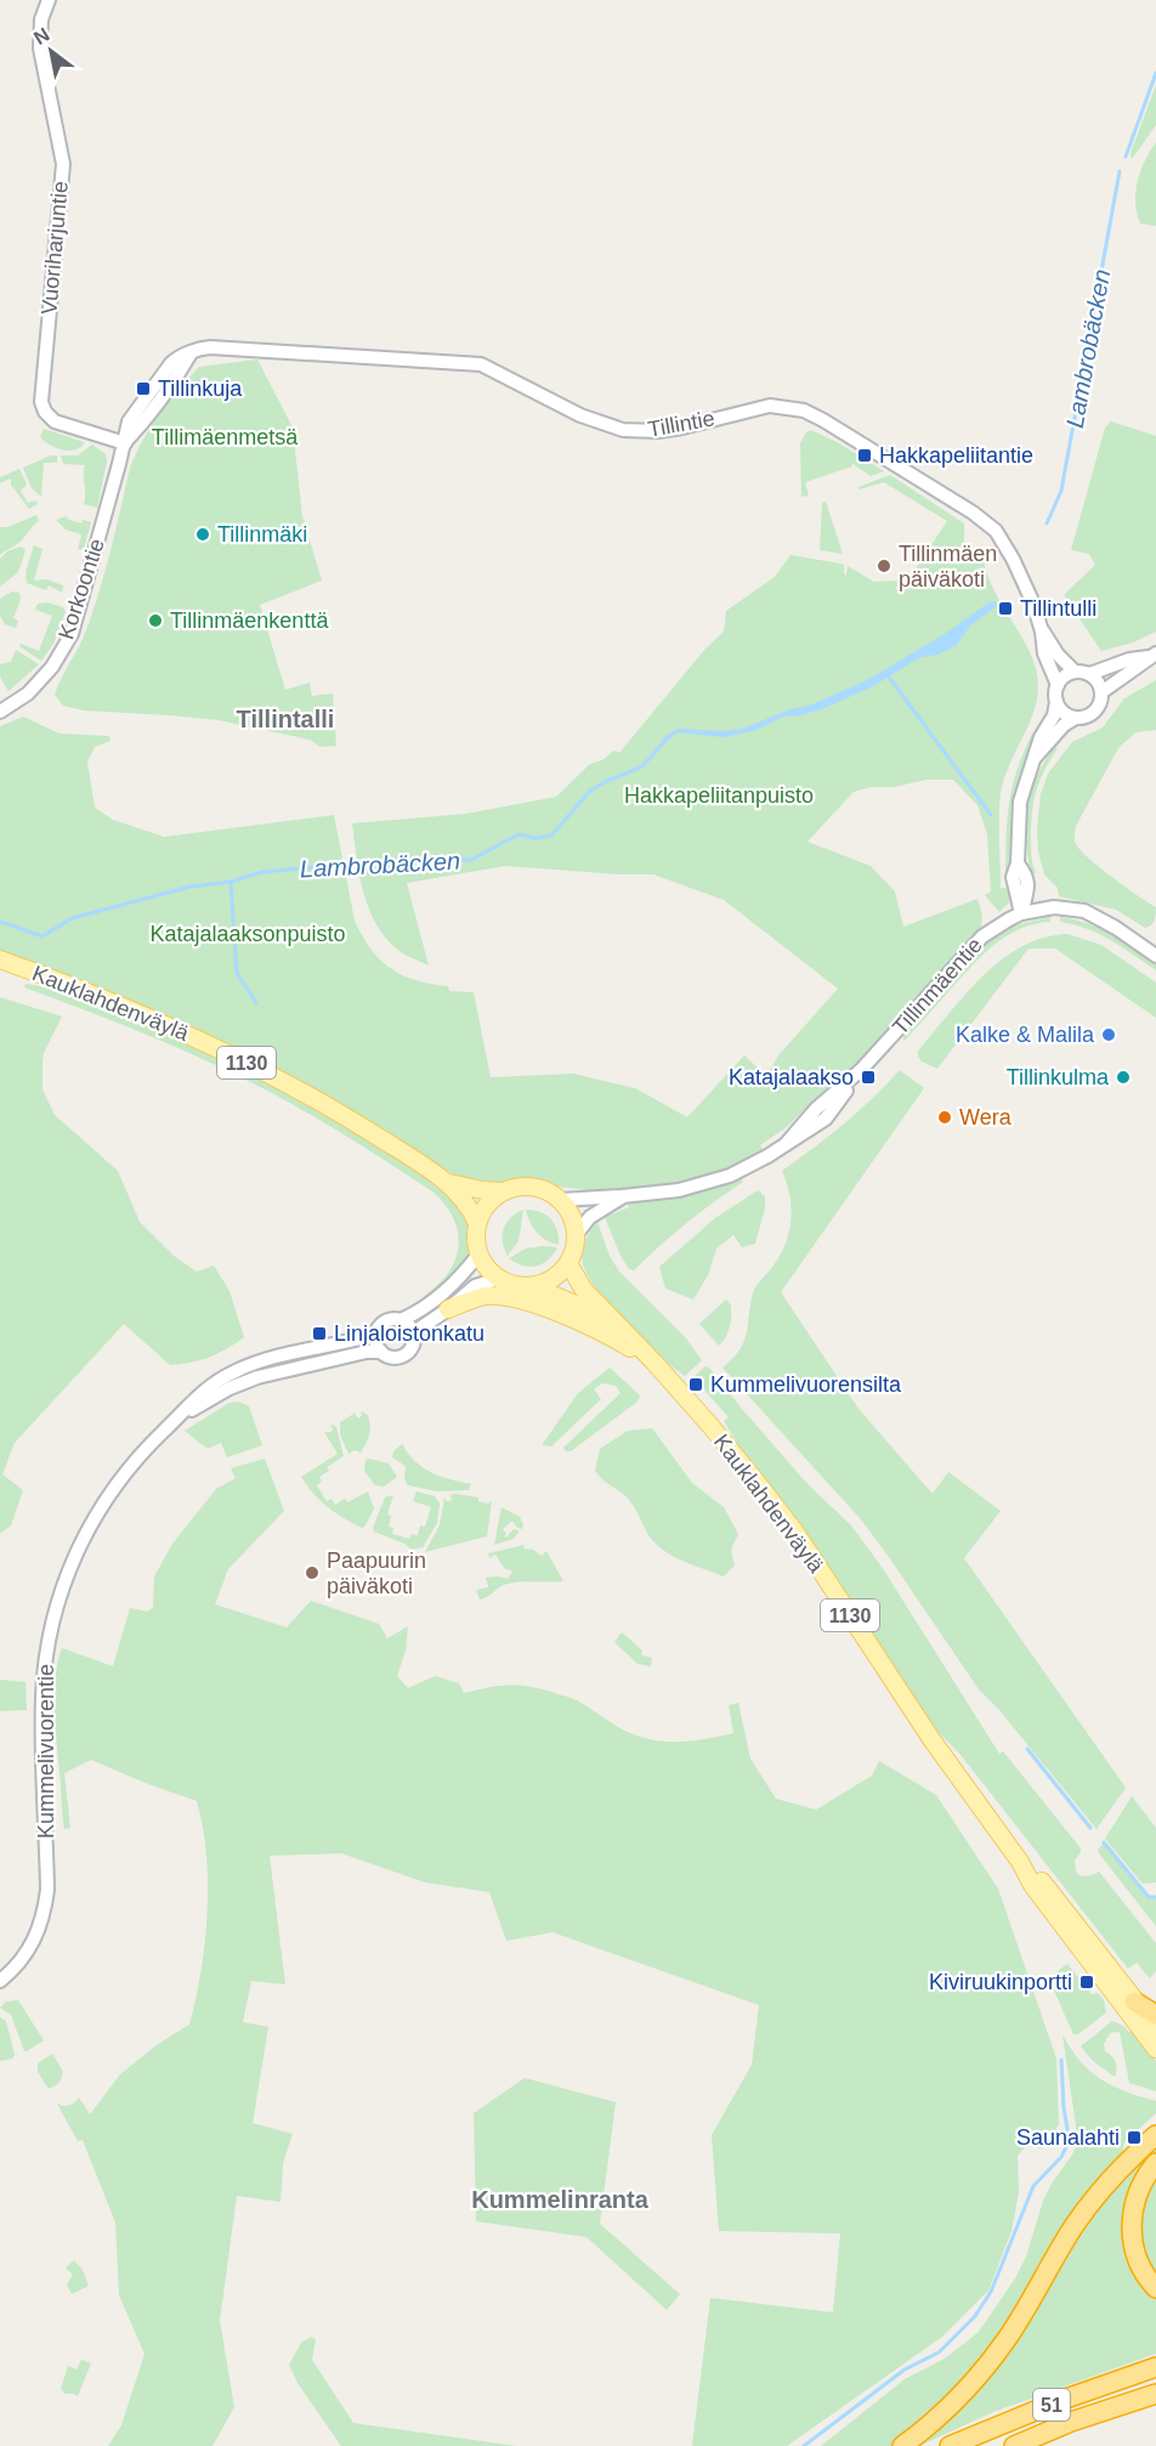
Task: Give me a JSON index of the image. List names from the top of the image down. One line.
{"streets":{"highway":["51"],"main road":["Kauklahdenväylä","1130"],"street":["Vuoriharjuntie","Tillintie","Korkoontie","Tillinmäentie","Kummelivuorentie"]},"crossings":[["Vuoriharjuntie","Tillintie"],["Vuoriharjuntie","Korkoontie"],["Tillintie","Korkoontie"],["Tillinmäentie","Kauklahdenväylä"]],"districts":["Tillintalli","Kummelinranta"],"water":["Lambrobäcken"],"parks":["Tillimäenmetsä","Hakkapeliitanpuisto","Katajalaaksonpuisto"],"places":{"transit":["Tillinkuja","Hakkapeliitantie","Tillintulli","Katajalaakso","Linjaloistonkatu","Kummelivuorensilta","Kiviruukinportti","Saunalahti"],"other":["Tillinmäki","Tillinmäen päiväkoti","Tillinmäenkenttä","Kalke & Malila","Tillinkulma","Wera","Paapuurin päiväkoti"]},"north":"top left"}
